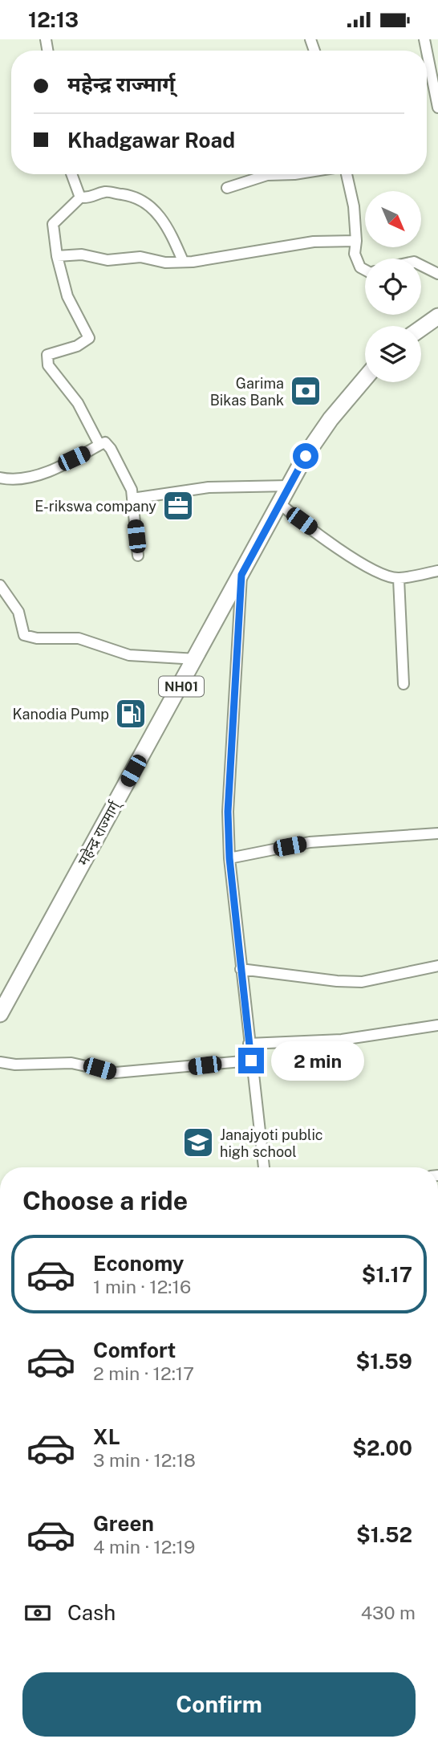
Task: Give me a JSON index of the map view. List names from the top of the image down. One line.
{"streets":{"highway":["NH01","महेन्द्र राज्मार्ग्"]},"places":{"bank":["Garima Bikas Bank"],"office":["E-rikswa company"],"fuel station":["Kanodia Pump"],"school or university":["Janajyoti public high school"]},"north":"bottom right","page":{"status":"12:13","banner":["महेन्द्र राज्मार्ग्","Khadgawar Road"],"bubble":"2 min","heading":"Choose a ride","list":[{"name":"Economy","note":"1 min · 12:16","value":"$1.17"},{"name":"Comfort","note":"2 min · 12:17","value":"$1.59"},{"name":"XL","note":"3 min · 12:18","value":"$2.00"},{"name":"Green","note":"4 min · 12:19","value":"$1.52"}],"pay":["Cash","430 m"],"buttons":"Confirm"}}
